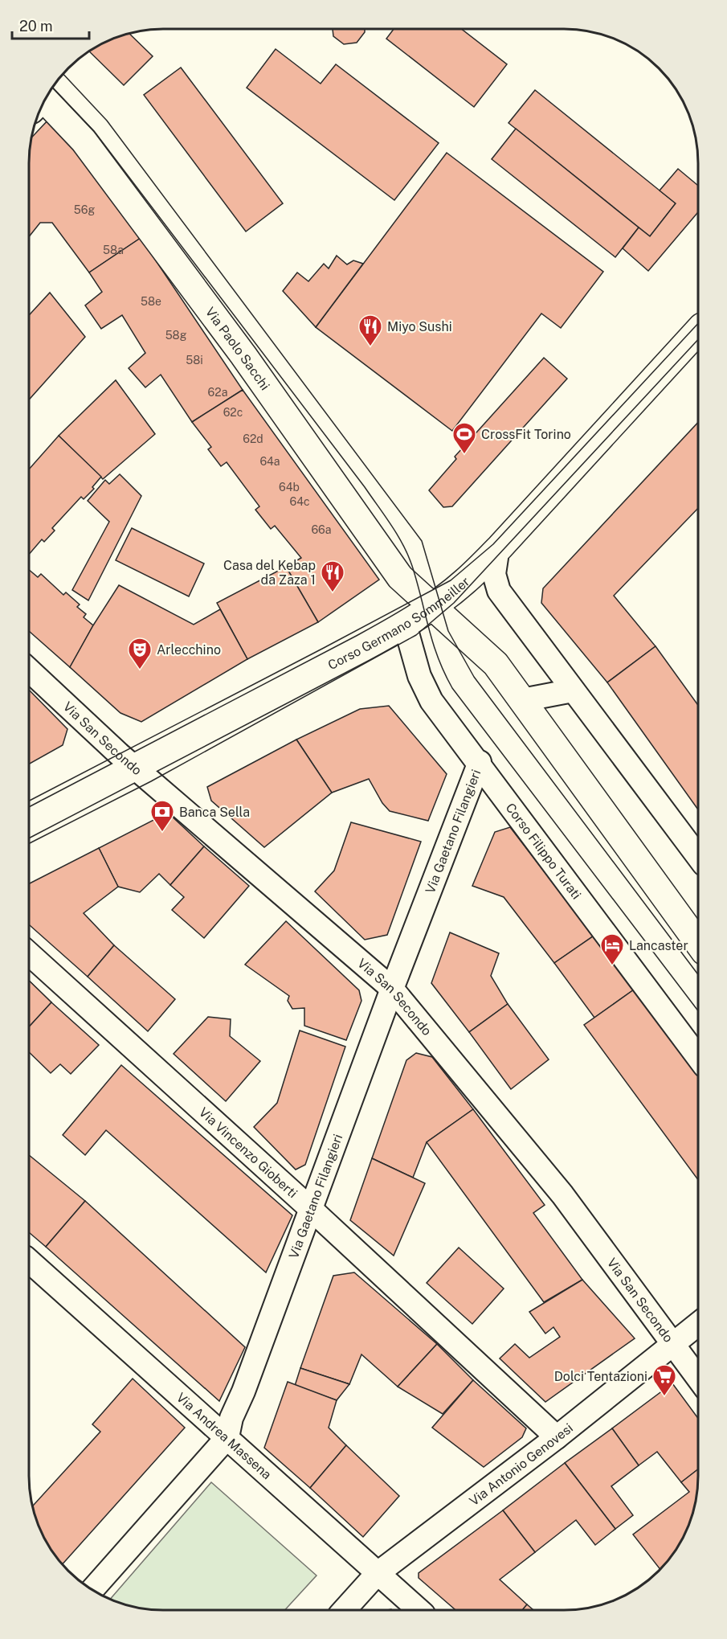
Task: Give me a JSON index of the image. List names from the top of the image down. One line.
{"streets":{"street":["Via Paolo Sacchi","Corso Germano Sommeiller","Via San Secondo","Via Gaetano Filangieri","Corso Filippo Turati","Via Vincenzo Gioberti","Via Andrea Massena","Via Antonio Genovesi"]},"crossings":[["Via Paolo Sacchi","Corso Germano Sommeiller"],["Corso Germano Sommeiller","Via San Secondo"],["Corso Germano Sommeiller","Corso Filippo Turati"],["Via San Secondo","Via Gaetano Filangieri"],["Via San Secondo","Via Antonio Genovesi"],["Via Gaetano Filangieri","Corso Filippo Turati"],["Via Gaetano Filangieri","Via Vincenzo Gioberti"],["Via Gaetano Filangieri","Via Andrea Massena"],["Via Vincenzo Gioberti","Via Antonio Genovesi"],["Via Andrea Massena","Via Antonio Genovesi"]],"places":{"restaurant":["Miyo Sushi","Casa del Kebap da Zaza 1"],"sports":["CrossFit Torino"],"theatre":["Arlecchino"],"bank":["Banca Sella"],"hotel":["Lancaster"],"supermarket":["Dolci Tentazioni"]},"house_numbers":["56g","58a","58e","58g","58i","62a","62c","62d","64a","64b","64c","66a"],"scale_bar":"20 m"}
